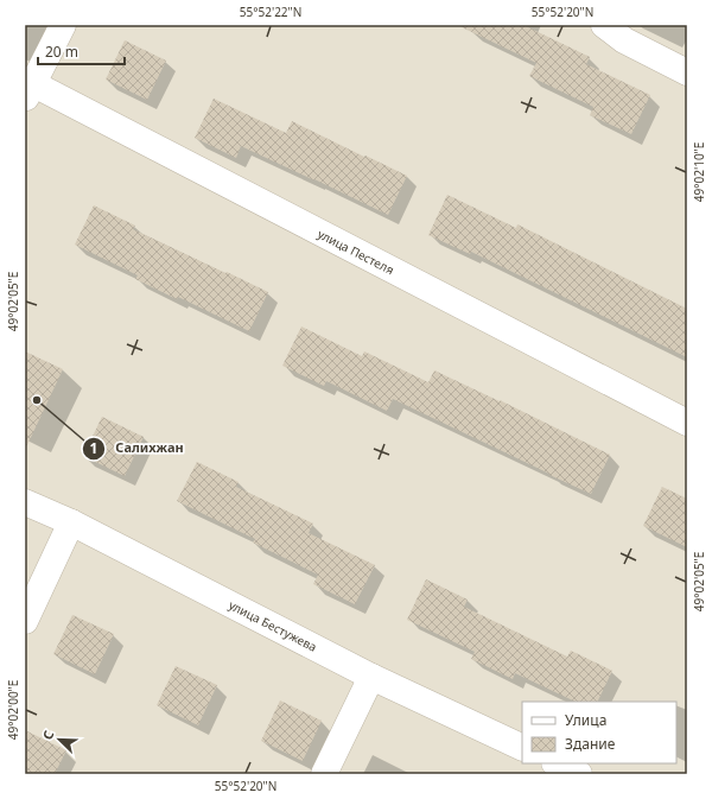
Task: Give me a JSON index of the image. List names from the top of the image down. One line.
{"streets":{"street":["улица Пестеля","улица Бестужева"]},"places":["Салихжан"],"legend":["Улица","Здание"],"scale_bar":"20 m","north":"top left","coordinates":["55°52'22\"N","55°52'20\"N","49°02'10\"E","49°02'05\"E","49°02'00\"E"]}
